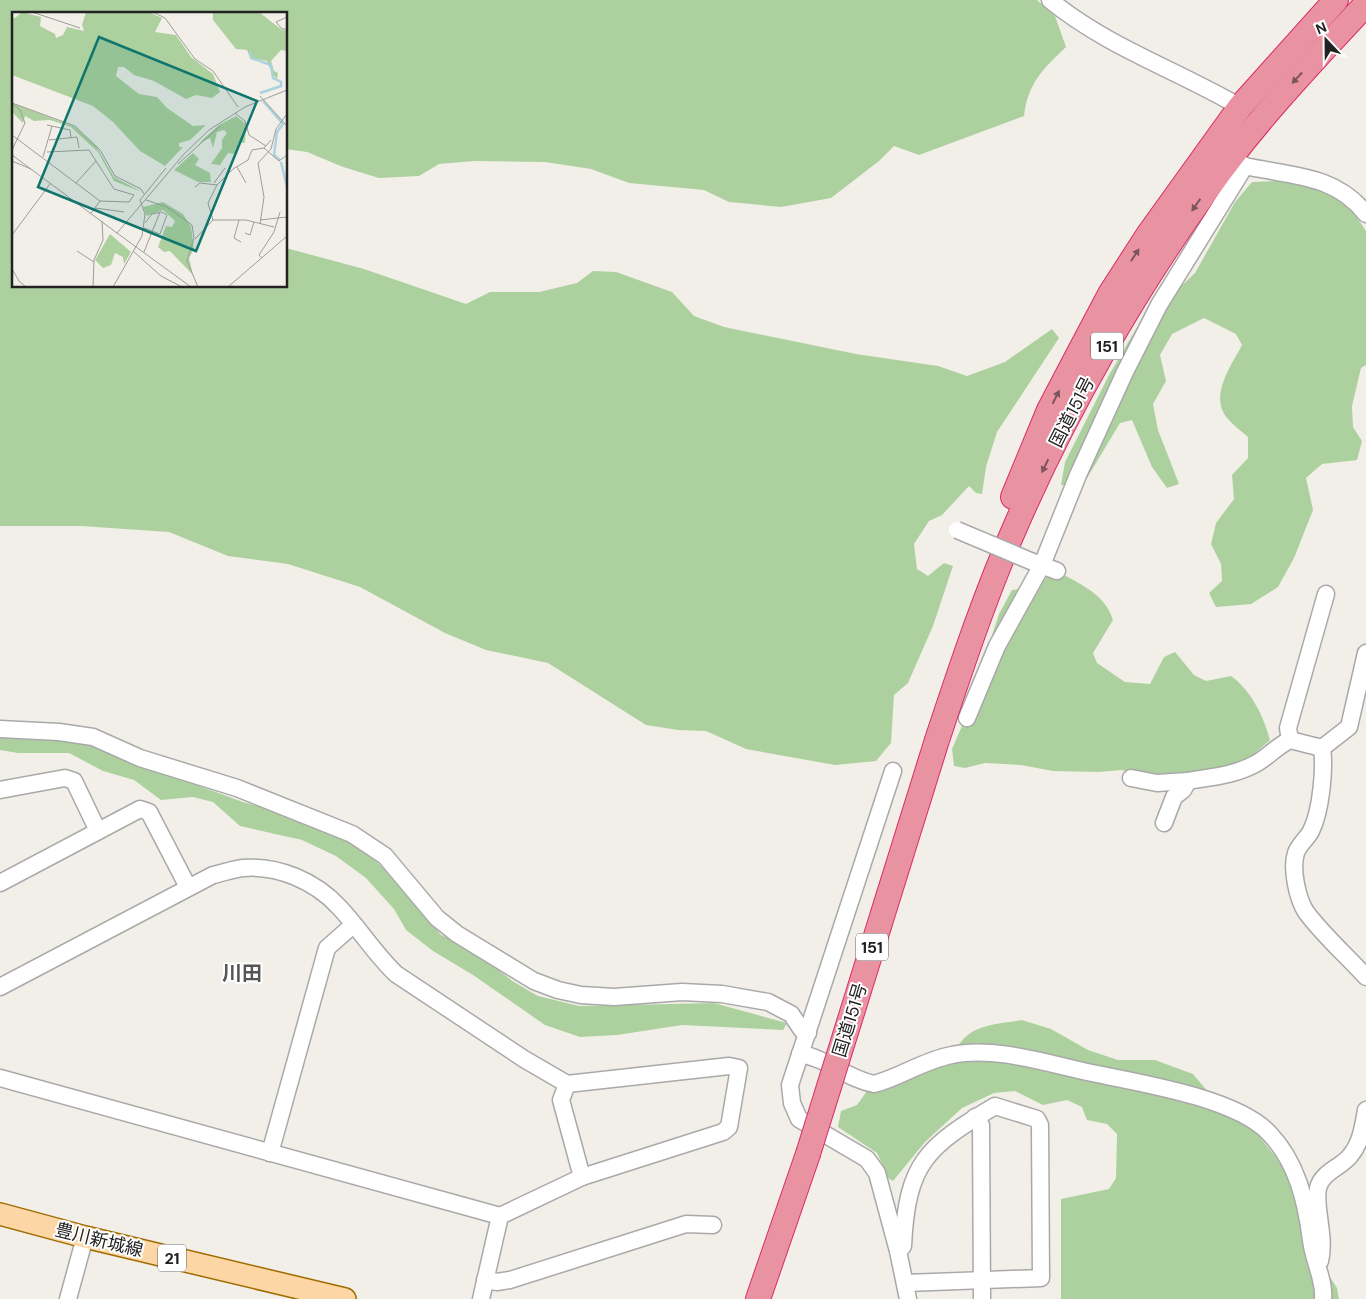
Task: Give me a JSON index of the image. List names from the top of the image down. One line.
{"streets":{"highway":["151","国道151号"],"main road":["豊川新城線","21"]},"districts":["川田"],"north":"top"}
